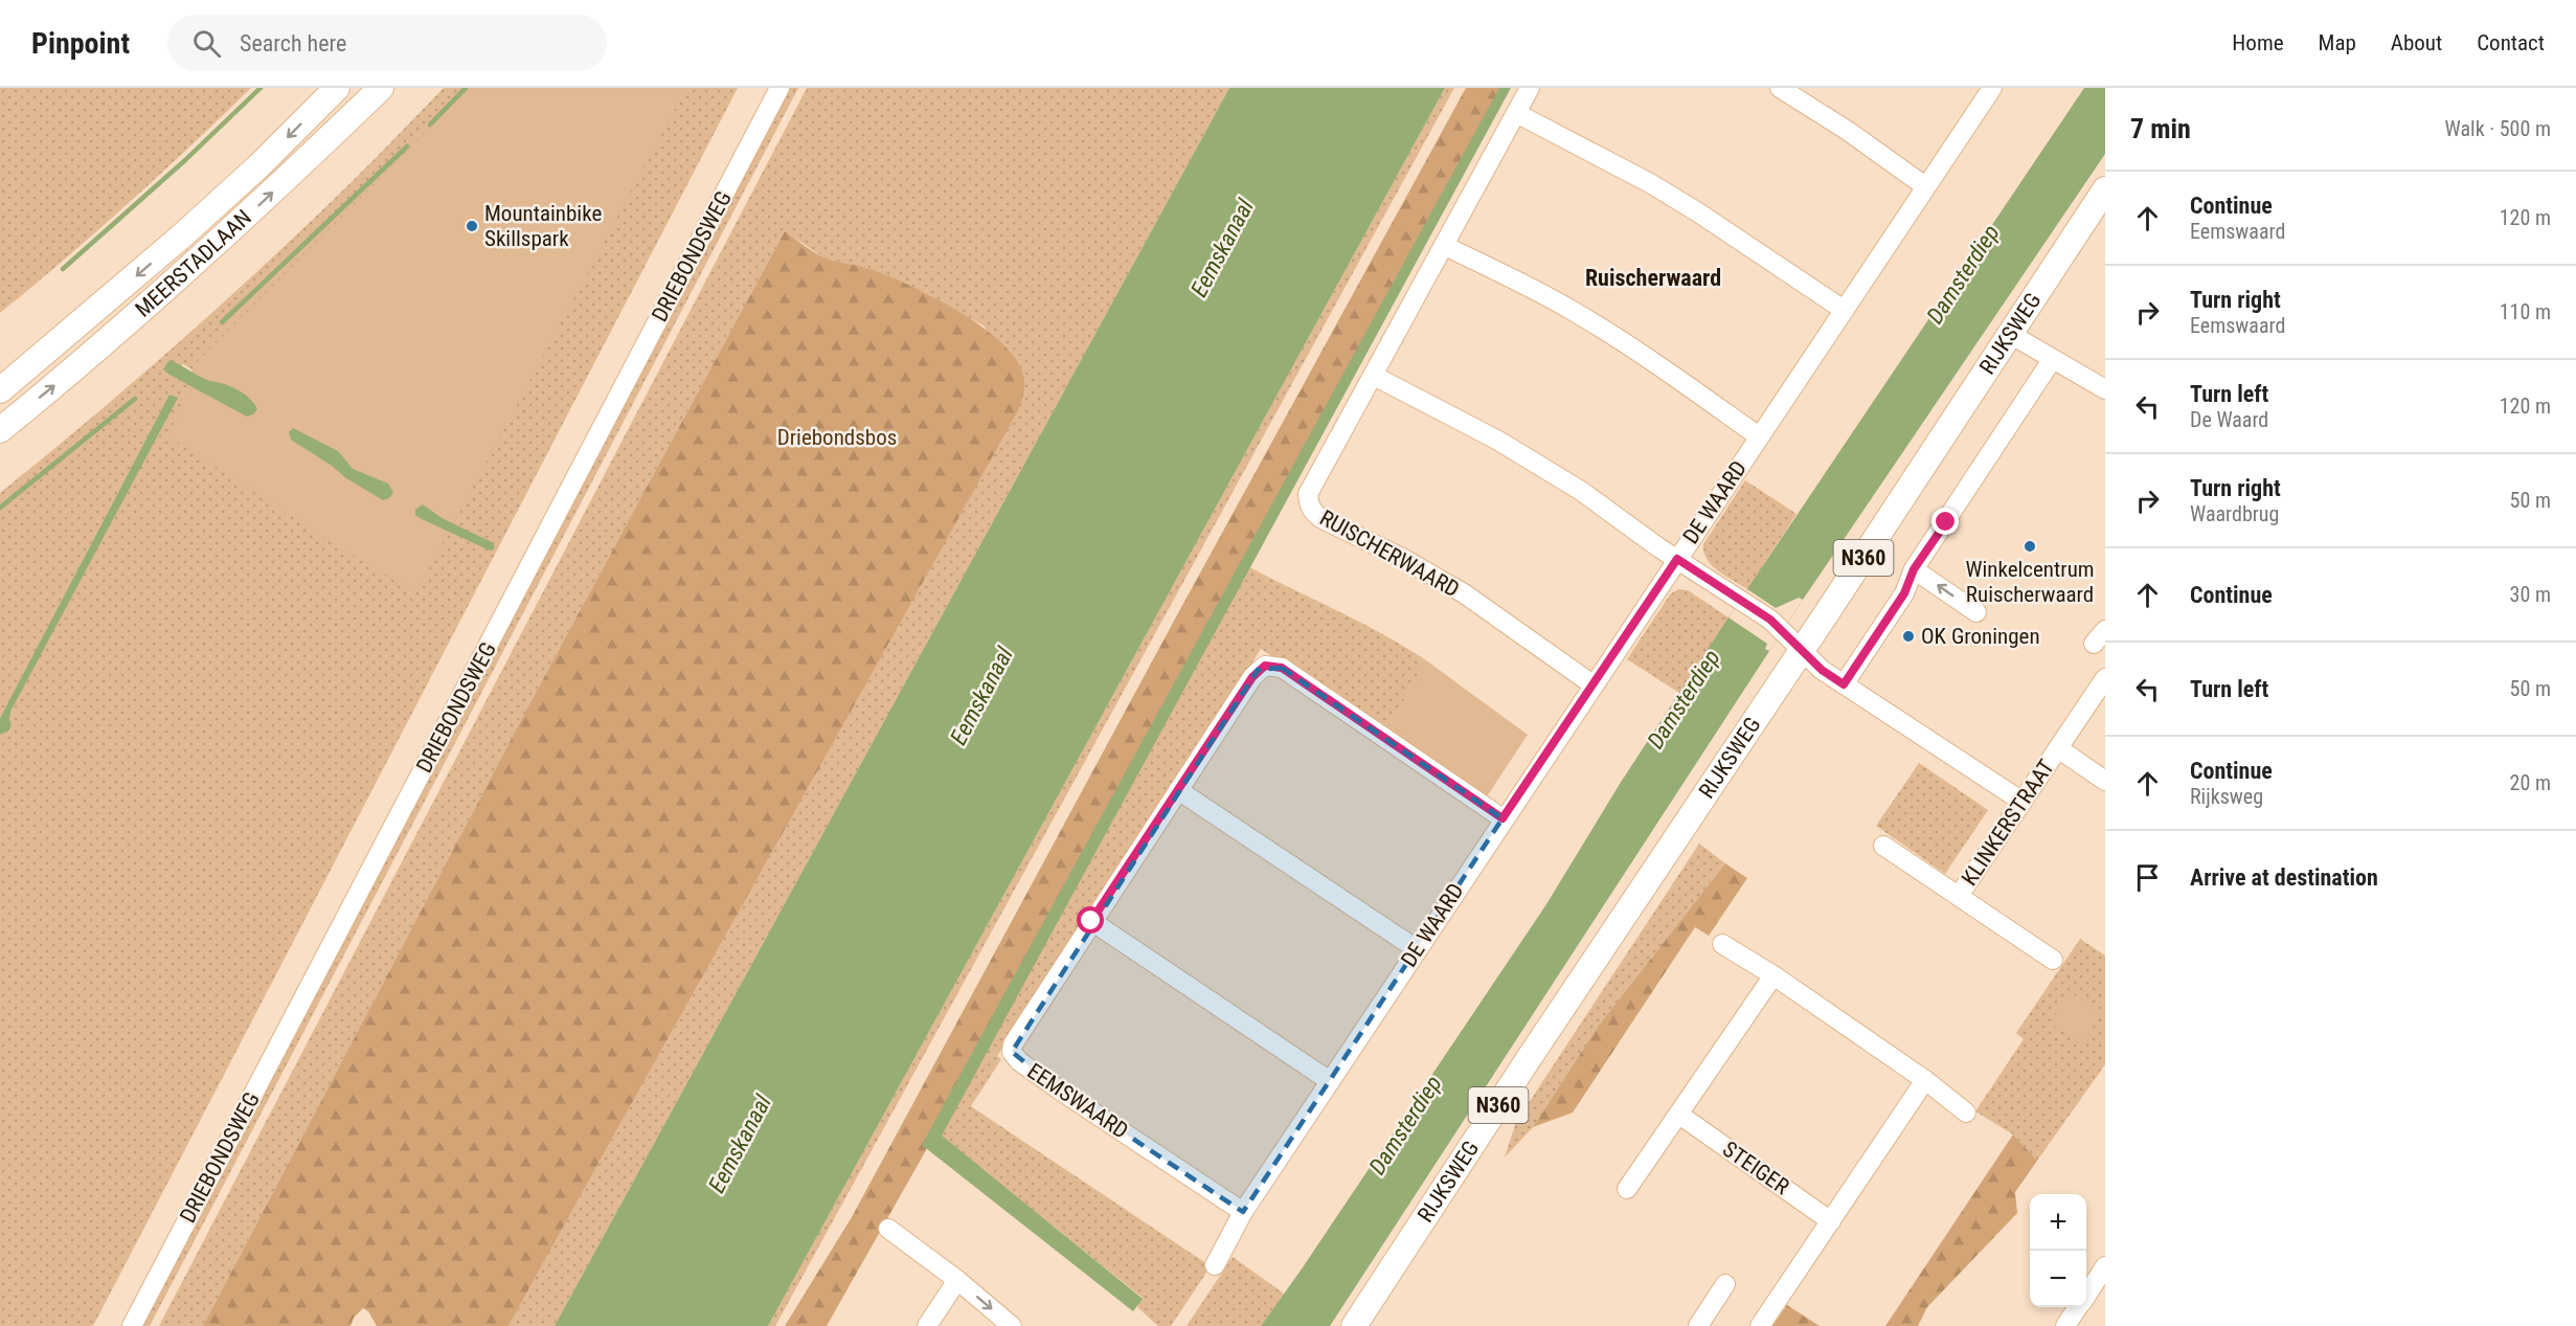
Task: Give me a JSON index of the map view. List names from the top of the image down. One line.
{"streets":{"main road":["MEERSTADLAAN","RIJKSWEG","N360"],"street":["DRIEBONDSWEG","DE WAARD","RUISCHERWAARD","KLINKERSTRAAT","EEMSWAARD","STEIGER"]},"crossings":[["DE WAARD","RUISCHERWAARD"],["DE WAARD","EEMSWAARD"]],"districts":["Ruischerwaard"],"water":["Eemskanaal","Damsterdiep"],"parks":["Driebondsbos"],"places":["Mountainbike Skillspark","Winkelcentrum Ruischerwaard","OK Groningen"],"page":{"header":"Pinpoint","search":"Search here","nav":["Home","Map","About","Contact"],"heading":["7 min","Walk · 500 m"],"list":[["Continue","Eemswaard","120 m"],["Turn right","Eemswaard","110 m"],["Turn left","De Waard","120 m"],["Turn right","Waardbrug","50 m"],["Continue","30 m"],["Turn left","50 m"],["Continue","Rijksweg","20 m"],"Arrive at destination"],"map_buttons":["+","−"]}}
